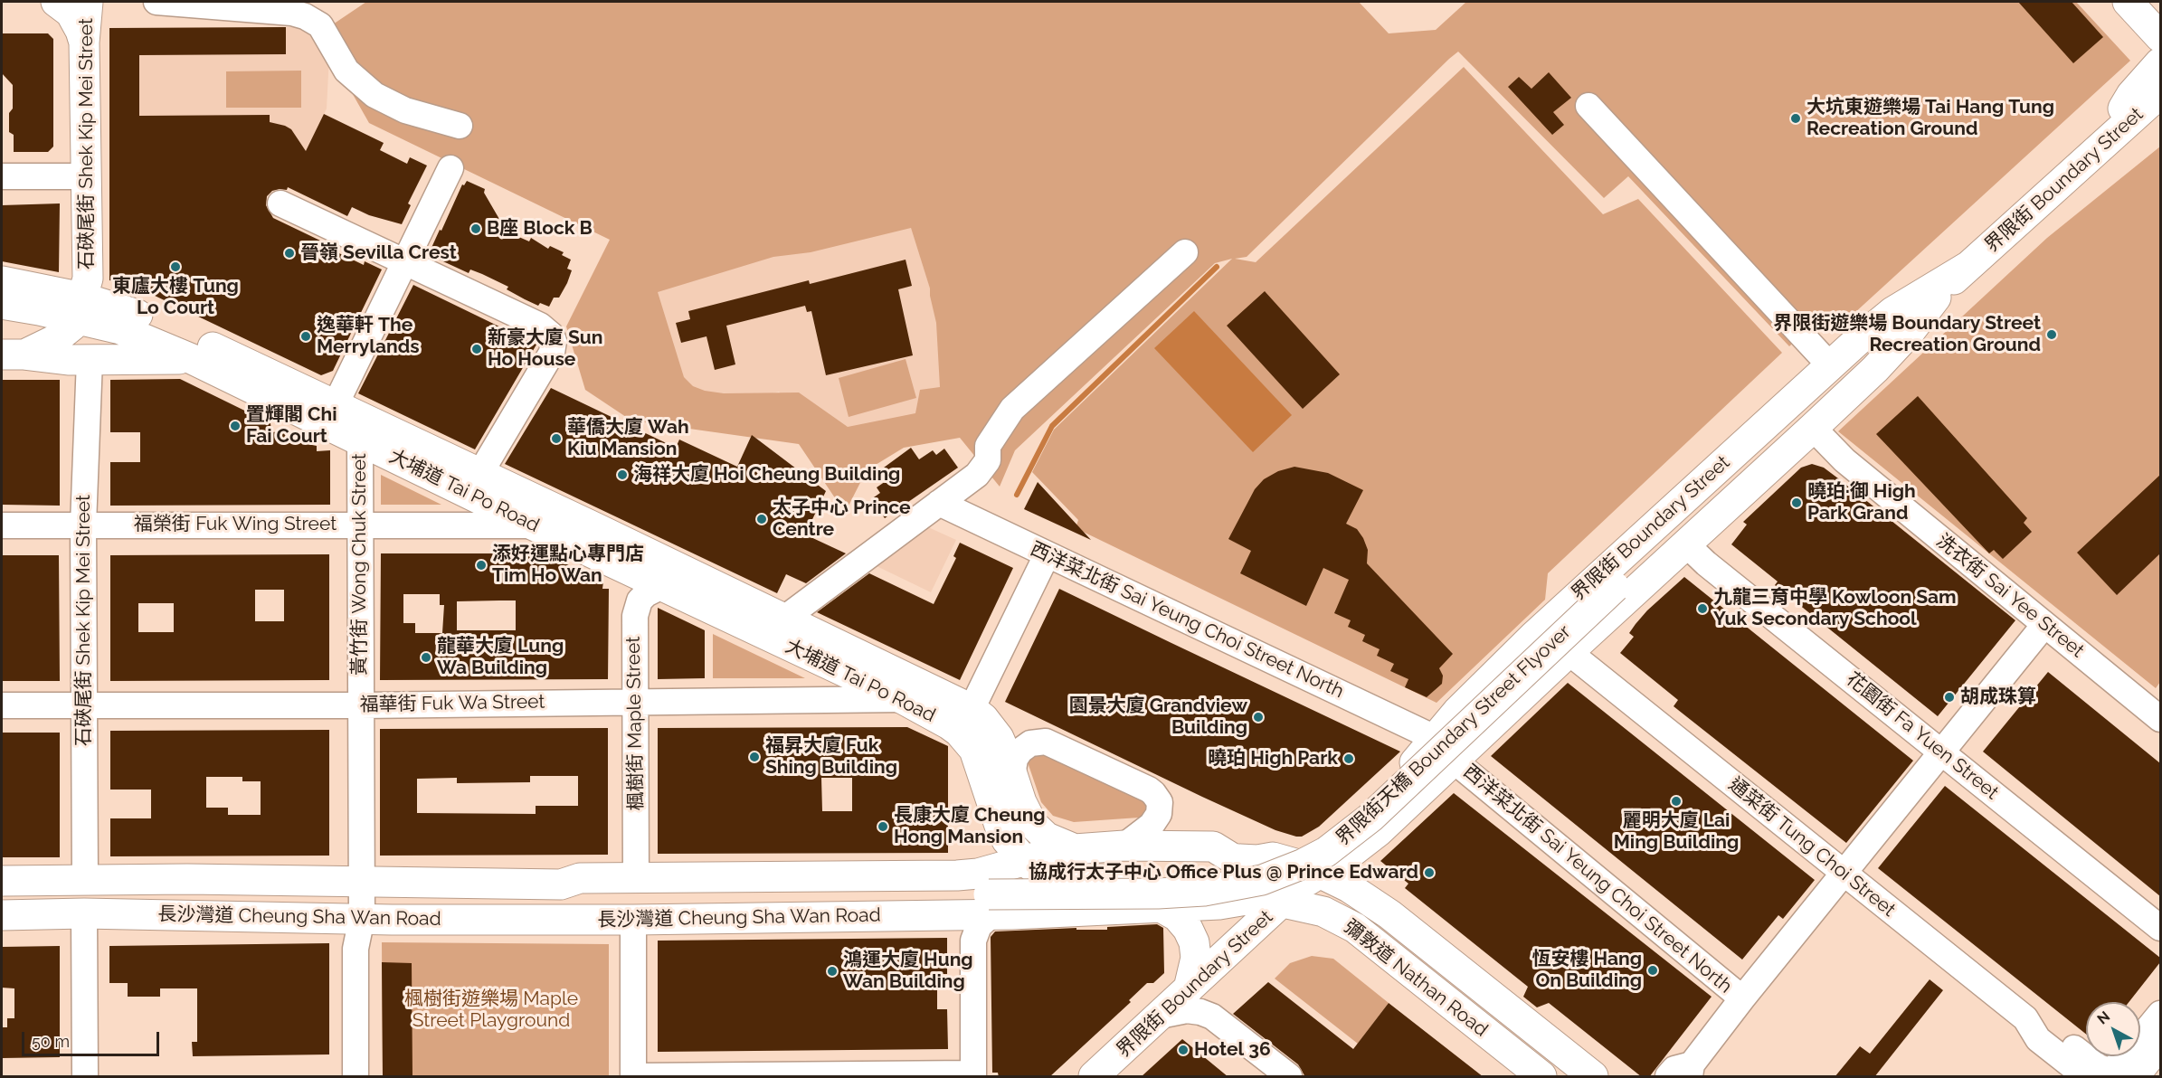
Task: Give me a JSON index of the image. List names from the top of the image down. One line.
{"streets":{"main road":["石硤尾街 Shek Kip Mei Street","界限街 Boundary Street","大埔道 Tai Po Road","界限街天橋 Boundary Street Flyover","長沙灣道 Cheung Sha Wan Road","彌敦道 Nathan Road"],"street":["福榮街 Fuk Wing Street","黃竹街 Wong Chuk Street","洗衣街 Sai Yee Street","西洋菜北街 Sai Yeung Choi Street North","福華街 Fuk Wa Street","楓樹街 Maple Street","花園街 Fa Yuen Street","通菜街 Tung Choi Street"]},"crossings":[["石硤尾街 Shek Kip Mei Street","大埔道 Tai Po Road"],["石硤尾街 Shek Kip Mei Street","福榮街 Fuk Wing Street"],["石硤尾街 Shek Kip Mei Street","福華街 Fuk Wa Street"],["石硤尾街 Shek Kip Mei Street","長沙灣道 Cheung Sha Wan Road"],["界限街 Boundary Street","洗衣街 Sai Yee Street"],["界限街 Boundary Street","西洋菜北街 Sai Yeung Choi Street North"],["界限街 Boundary Street","界限街天橋 Boundary Street Flyover"],["界限街 Boundary Street","花園街 Fa Yuen Street"],["界限街 Boundary Street","通菜街 Tung Choi Street"],["界限街 Boundary Street","長沙灣道 Cheung Sha Wan Road"],["界限街 Boundary Street","彌敦道 Nathan Road"],["大埔道 Tai Po Road","福榮街 Fuk Wing Street"],["大埔道 Tai Po Road","黃竹街 Wong Chuk Street"],["大埔道 Tai Po Road","福華街 Fuk Wa Street"],["大埔道 Tai Po Road","楓樹街 Maple Street"],["大埔道 Tai Po Road","長沙灣道 Cheung Sha Wan Road"],["福榮街 Fuk Wing Street","黃竹街 Wong Chuk Street"],["黃竹街 Wong Chuk Street","福華街 Fuk Wa Street"],["黃竹街 Wong Chuk Street","長沙灣道 Cheung Sha Wan Road"],["洗衣街 Sai Yee Street","界限街天橋 Boundary Street Flyover"],["福華街 Fuk Wa Street","楓樹街 Maple Street"],["楓樹街 Maple Street","長沙灣道 Cheung Sha Wan Road"],["界限街天橋 Boundary Street Flyover","長沙灣道 Cheung Sha Wan Road"],["長沙灣道 Cheung Sha Wan Road","彌敦道 Nathan Road"]],"parks":["楓樹街遊樂場 Maple Street Playground"],"places":["大坑東遊樂場 Tai Hang Tung Recreation Ground","B座 Block B","晉嶺 Sevilla Crest","東廬大樓 Tung Lo Court","界限街遊樂場 Boundary Street Recreation Ground","逸華軒 The Merrylands","新豪大廈 Sun Ho House","置輝閣 Chi Fai Court","華僑大廈 Wah Kiu Mansion","海祥大廈 Hoi Cheung Building","曉珀·御 High Park Grand","太子中心 Prince Centre","添好運點心專門店 Tim Ho Wan","九龍三育中學 Kowloon Sam Yuk Secondary School","龍華大廈 Lung Wa Building","胡成珠算","園景大廈 Grandview Building","福昇大廈 Fuk Shing Building","曉珀 High Park","麗明大廈 Lai Ming Building","長康大廈 Cheung Hong Mansion","協成行太子中心 Office Plus @ Prince Edward","恆安樓 Hang On Building","鴻運大廈 Hung Wan Building","Hotel 36"],"scale_bar":"50 m","north":"top left"}
